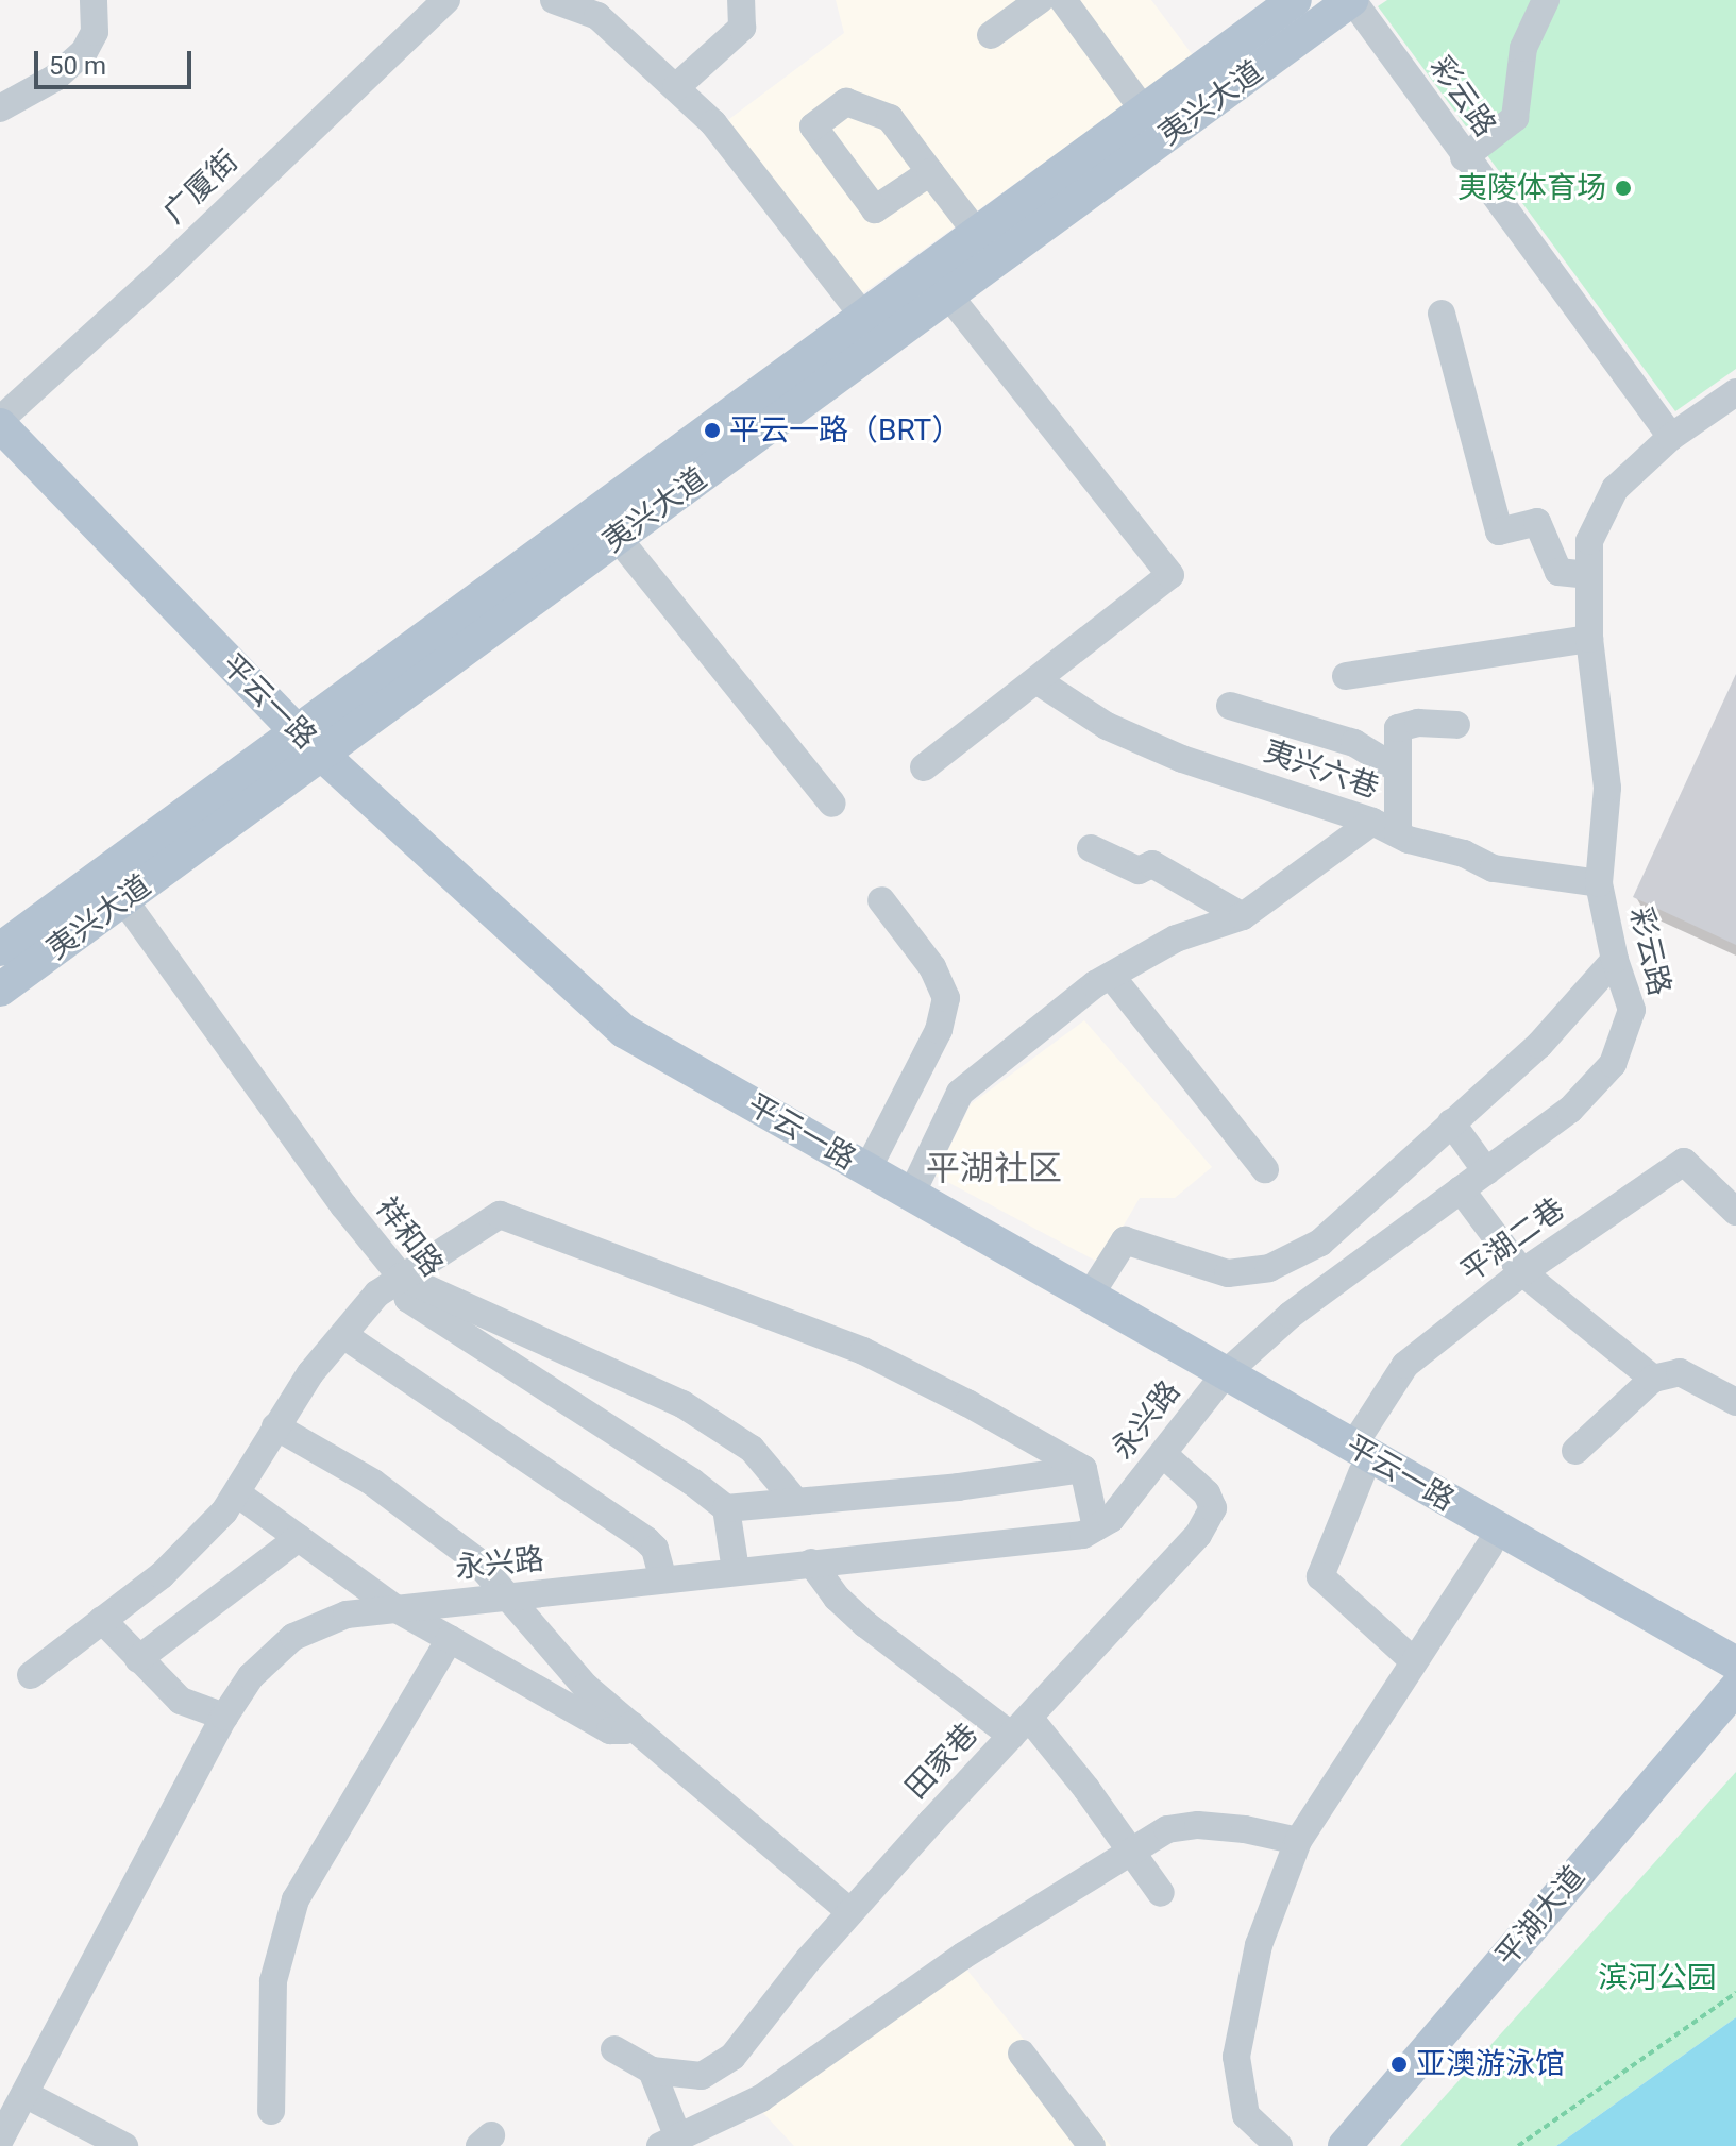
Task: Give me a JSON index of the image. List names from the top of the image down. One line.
{"streets":{"main road":["夷兴大道","平云一路","平湖大道"],"street":["彩云路","广厦街","夷兴六巷","祥和路","平湖二巷","永兴路","田家巷"]},"crossings":[["彩云路","夷兴大道"],["彩云路","平云一路"],["彩云路","夷兴六巷"],["彩云路","永兴路"],["夷兴大道","平云一路"],["夷兴大道","祥和路"],["广厦街","平云一路"],["平云一路","平湖二巷"],["平云一路","永兴路"],["平云一路","平湖大道"],["永兴路","田家巷"]],"districts":["平湖社区"],"parks":["滨河公园"],"places":["夷陵体育场","平云一路（BRT）","亚澳游泳馆"],"scale_bar":"50 m"}
